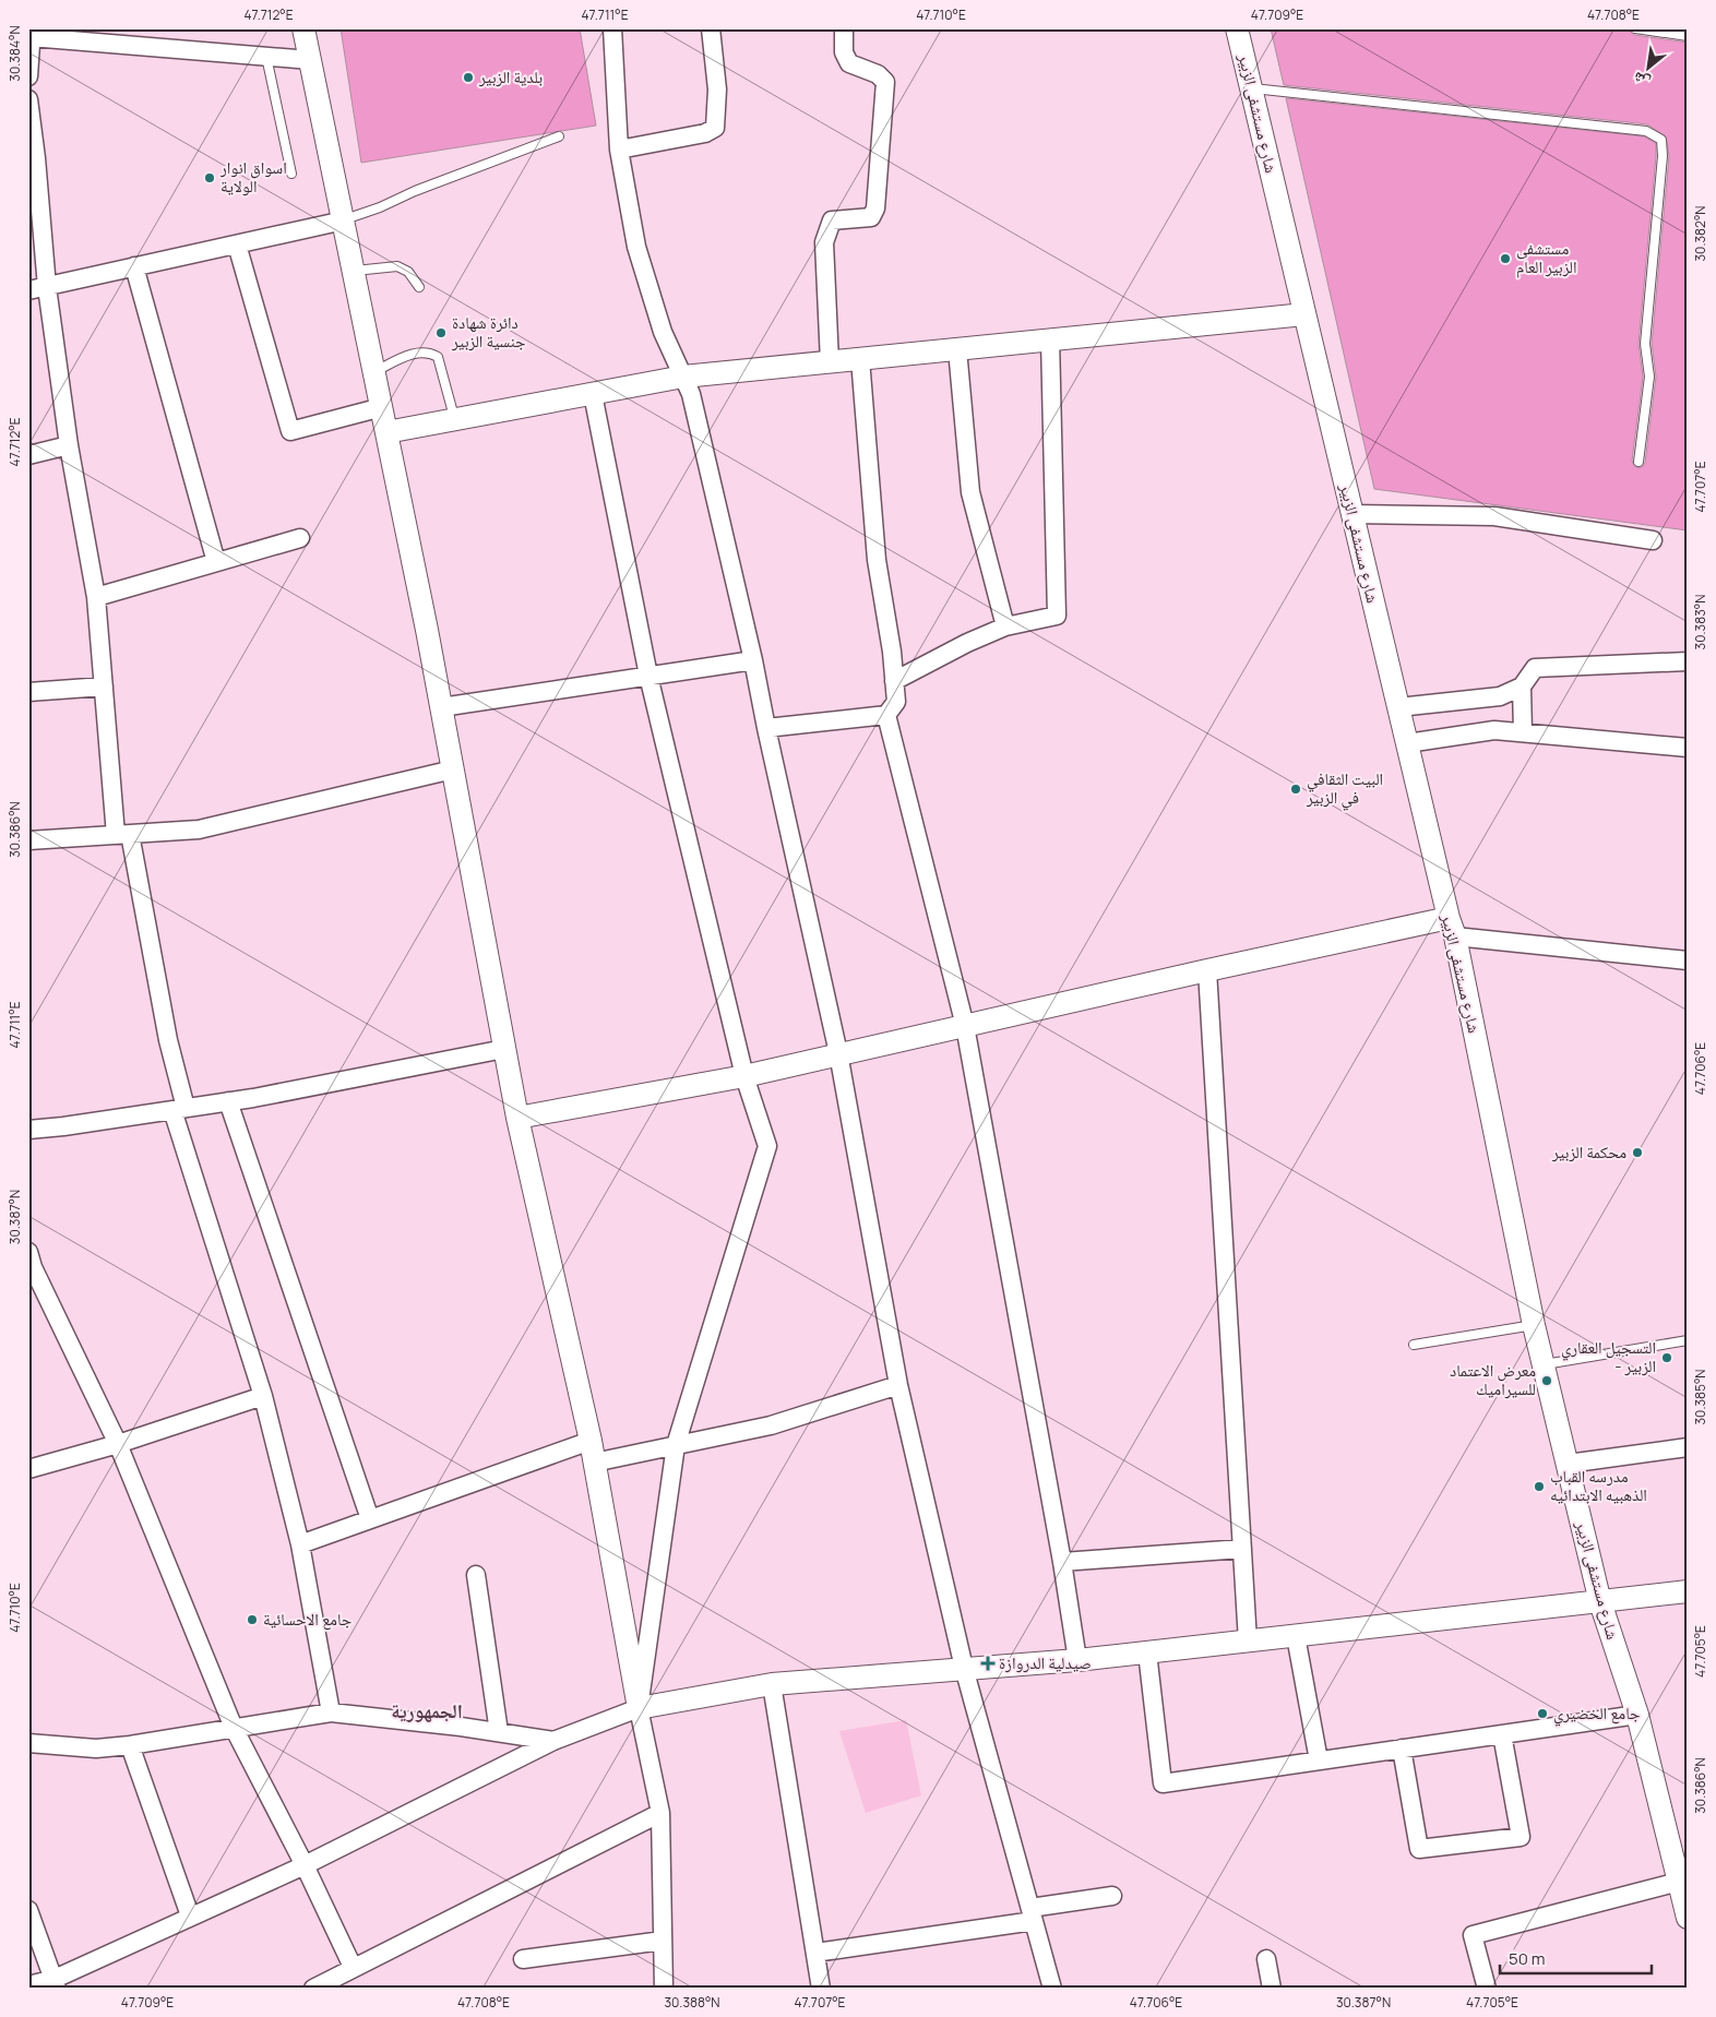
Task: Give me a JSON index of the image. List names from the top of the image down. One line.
{"streets":{"street":["شارع مستشفى الزبير"]},"districts":["الجمهورية"],"places":{"other":["بلدية الزبير","اسواق انوار الولاية","مستشفى الزبير العام","دائرة شهادة جنسية الزبير","البيت الثقافي في الزبير","محكمة الزبير","التسجيل العقاري - الزبير","معرض الاعتماد للسيراميك","مدرسه القباب الذهبيه الابتدائيه","جامع الاحسائية","جامع الخضيري"],"health":["صيدلية الدروازة"]},"scale_bar":"50 m","north":"bottom left","coordinates":["47.712°E","47.711°E","47.710°E","47.709°E","47.708°E","30.384°N","30.382°N","47.707°E","30.383°N","30.386°N","47.706°E","30.387°N","30.385°N","47.705°E","30.388°N"]}
